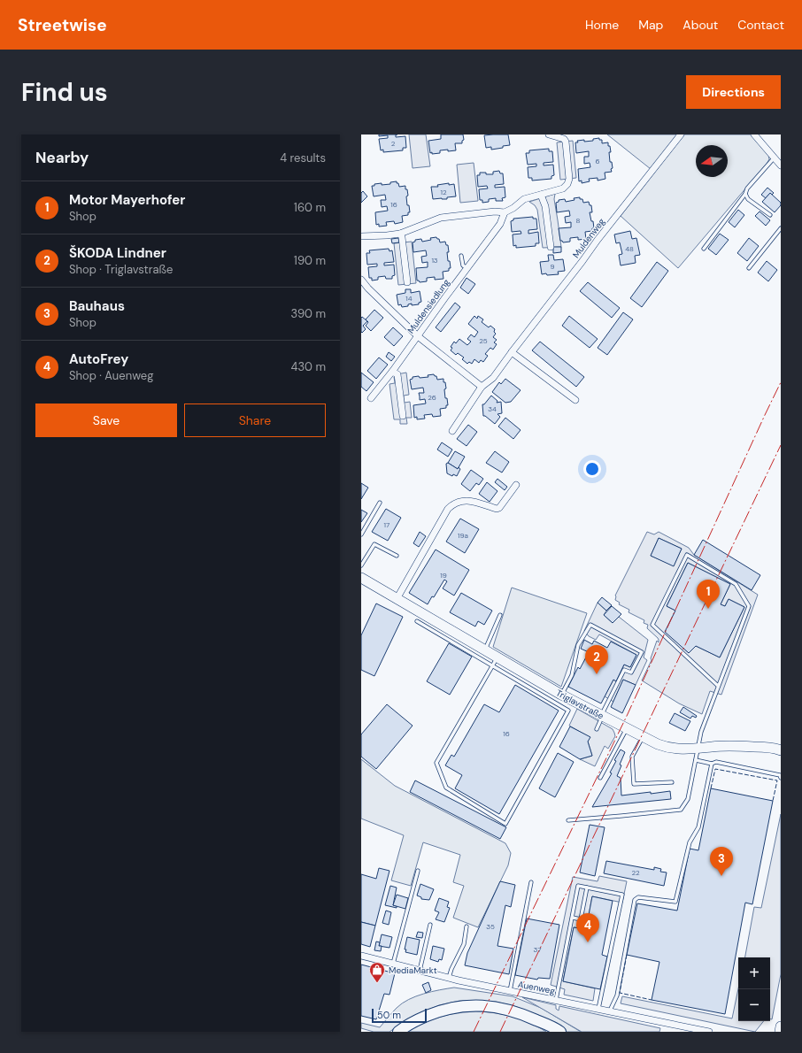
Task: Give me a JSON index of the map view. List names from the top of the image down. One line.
{"streets":{"street":["Muldenweg","Muldensiedlung","Triglavstraße","Auenweg"]},"places":{"shop":["MediaMarkt"]},"house_numbers":["2","6","12","16","8","48","13","9","14","25","26","34","17","19a","19","16","22","35","37"],"scale_bar":"50 m","north":"left","page":{"header":"Streetwise","nav":["Home","Map","About","Contact"],"buttons":["Directions",["Save","Share"]],"title":"Find us","heading":["Nearby","4 results"],"list":[{"mark":"1","name":"Motor Mayerhofer","note":"Shop","value":"160 m"},{"mark":"2","name":"ŠKODA Lindner","note":"Shop · Triglavstraße","value":"190 m"},{"mark":"3","name":"Bauhaus","note":"Shop","value":"390 m"},{"mark":"4","name":"AutoFrey","note":"Shop · Auenweg","value":"430 m"}],"pins":["1","2","3","4"],"map_buttons":["+","−"],"scale":"50 m"}}
